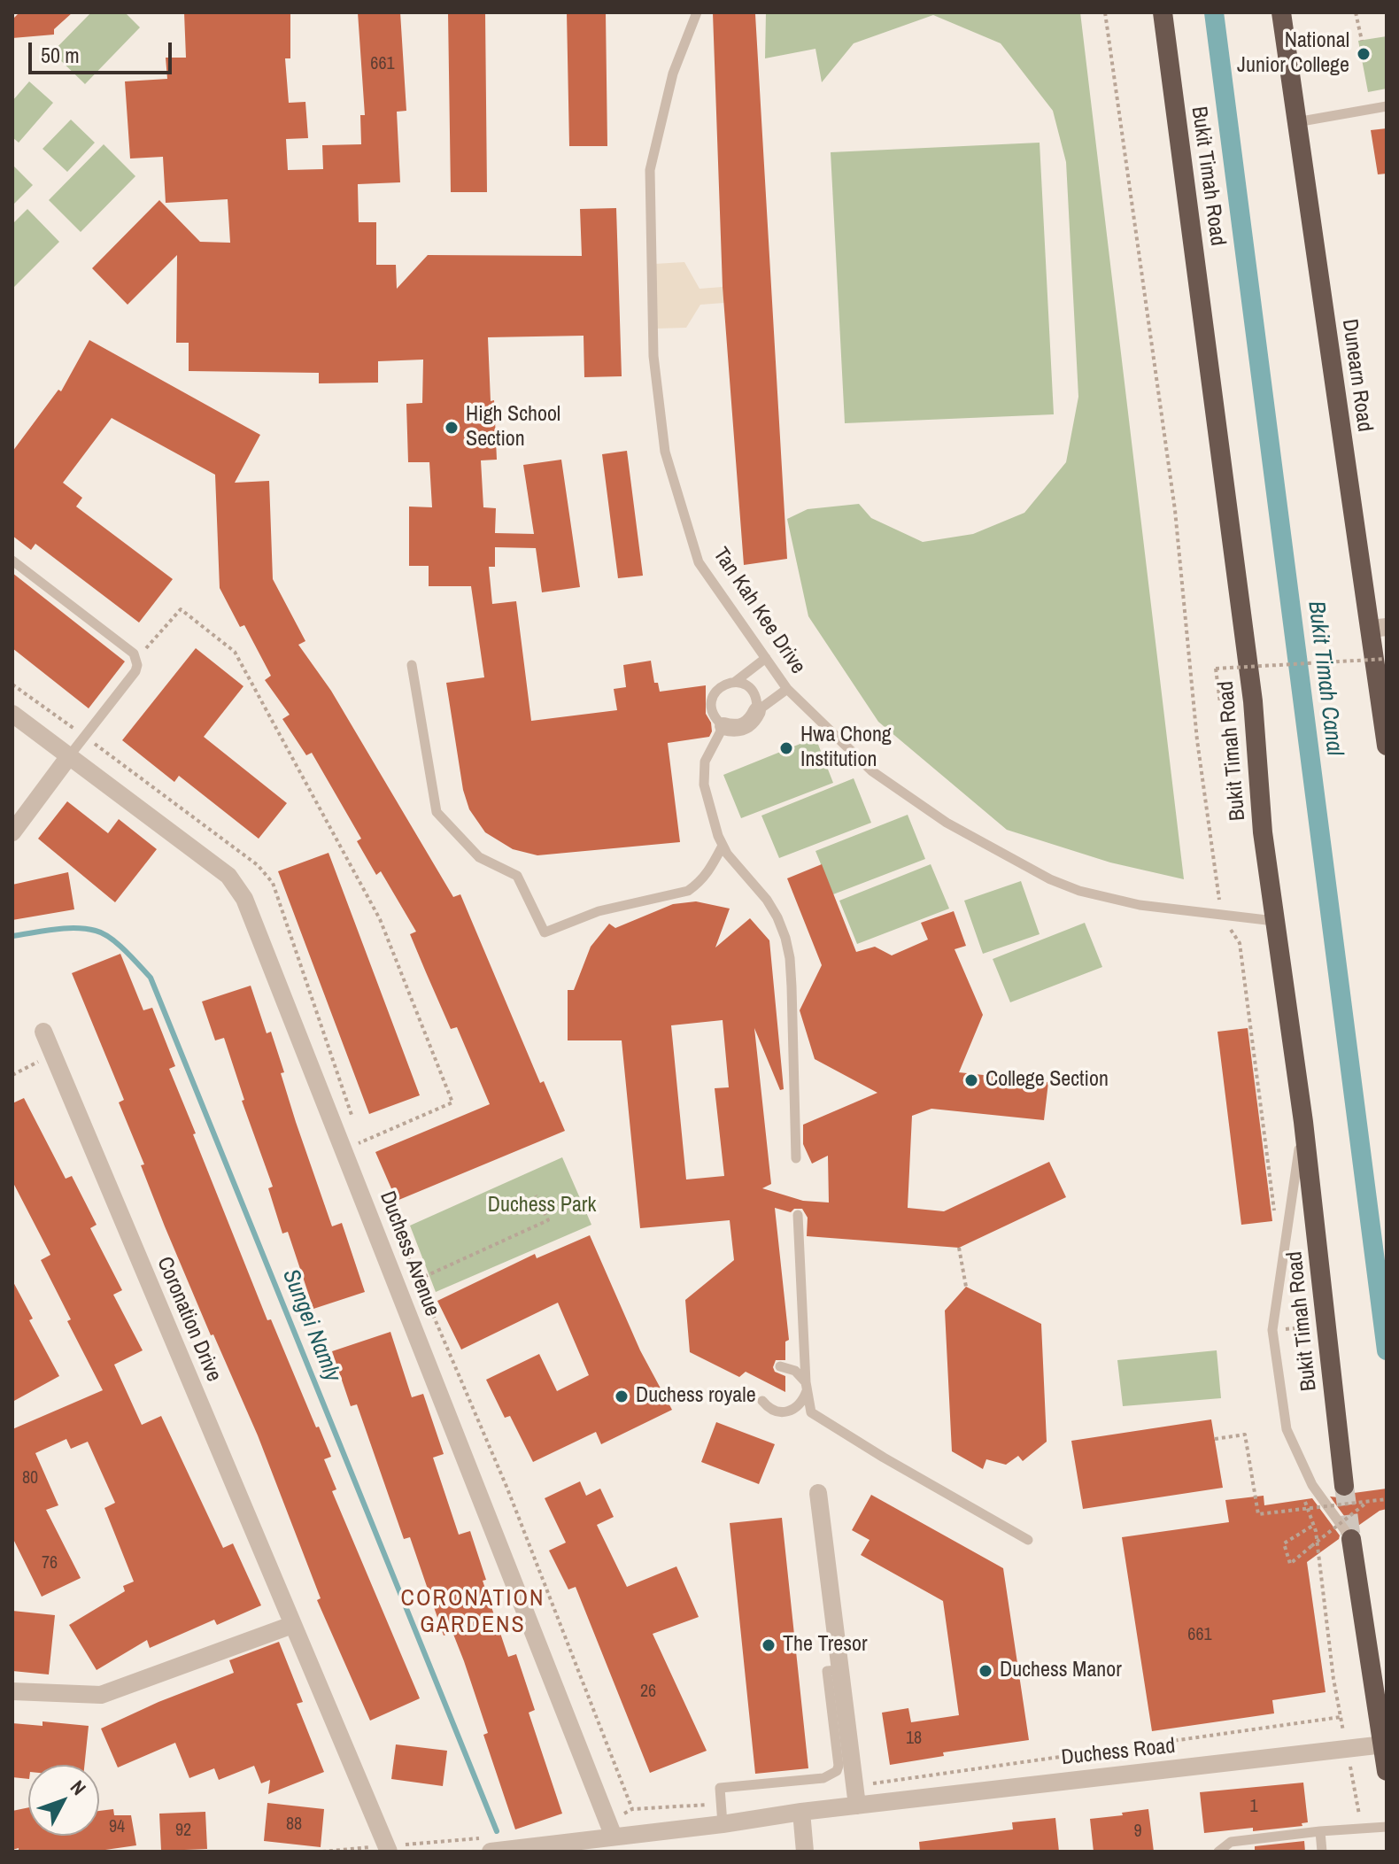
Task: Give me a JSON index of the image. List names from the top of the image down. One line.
{"streets":{"highway":["Bukit Timah Road","Dunearn Road"],"street":["Duchess Avenue","Coronation Drive","Duchess Road"],"lane":["Tan Kah Kee Drive"]},"crossings":[["Bukit Timah Road","Tan Kah Kee Drive"],["Duchess Avenue","Duchess Road"]],"districts":["CORONATION GARDENS"],"water":["Bukit Timah Canal","Sungei Namly"],"parks":["Duchess Park"],"places":["National Junior College","High School Section","Hwa Chong Institution","College Section","Duchess royale","The Tresor","Duchess Manor"],"house_numbers":["661","80","76","661","26","18","1","88","94","92","9"],"scale_bar":"50 m","north":"top right"}
